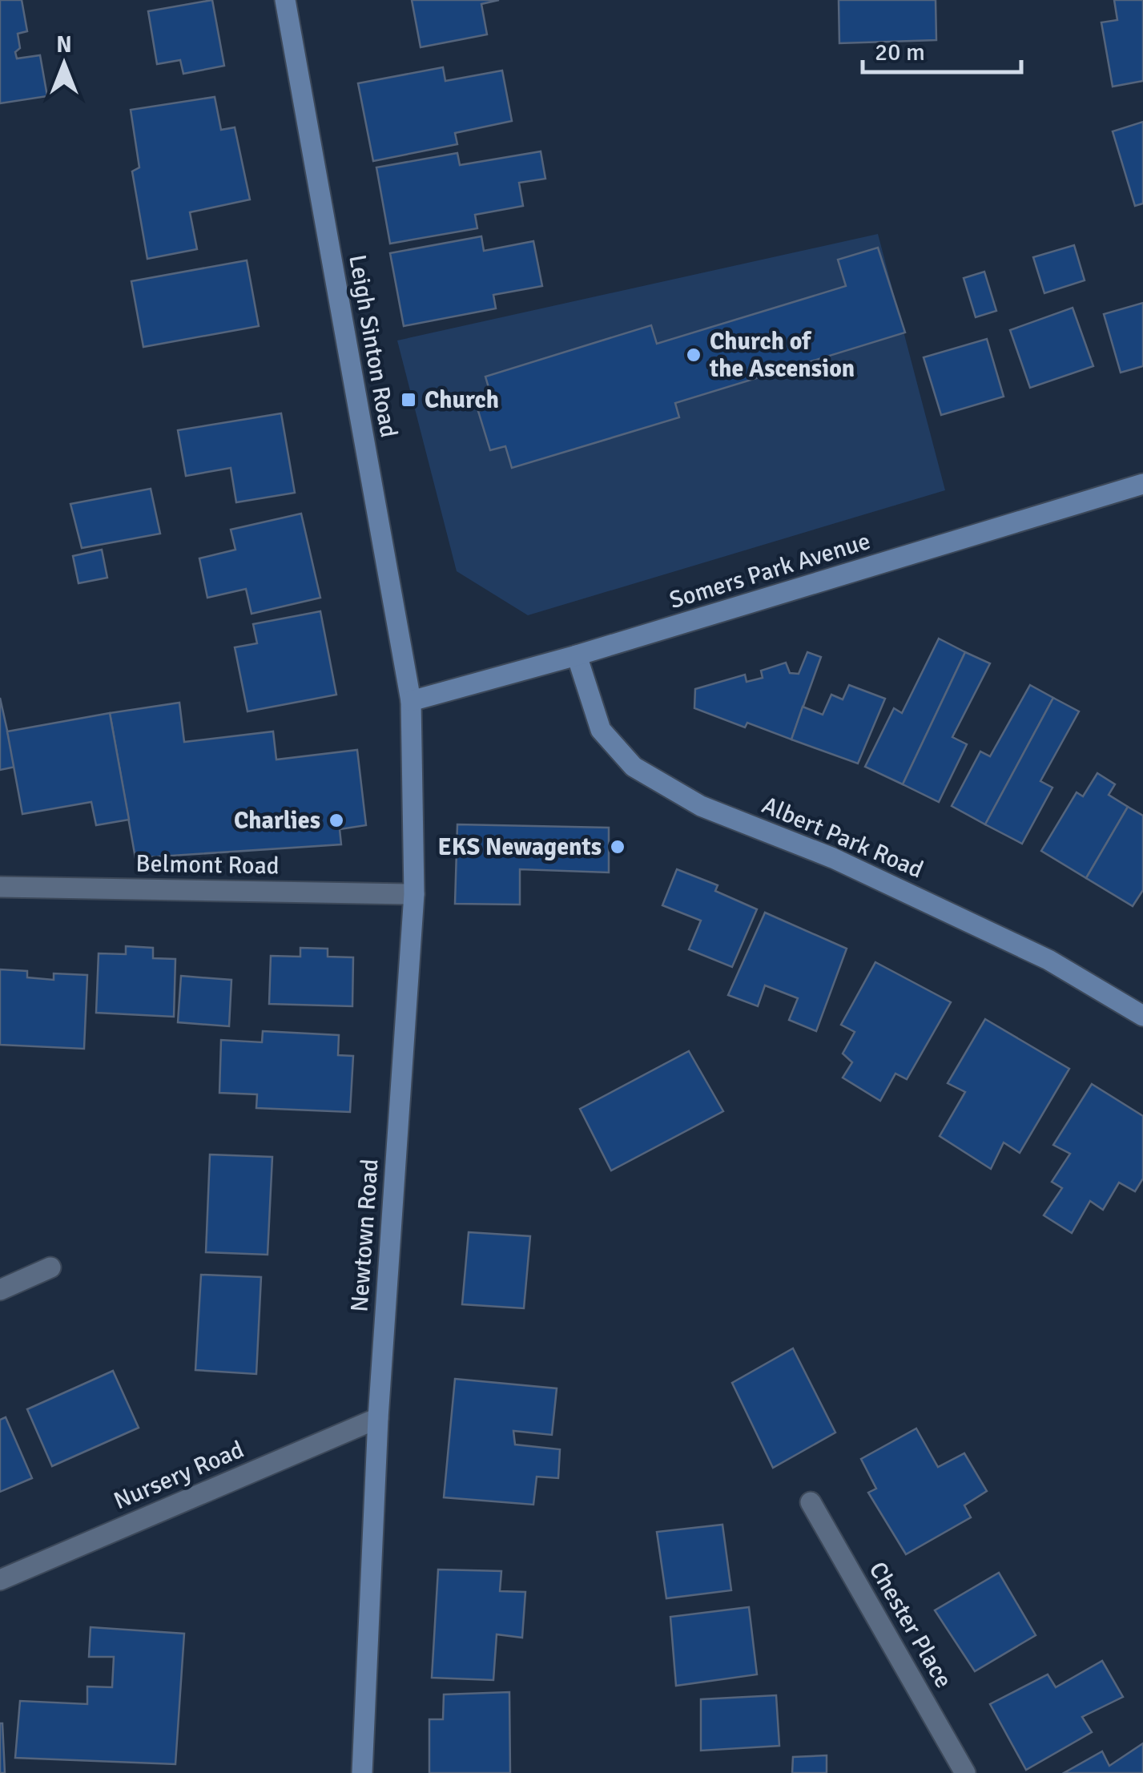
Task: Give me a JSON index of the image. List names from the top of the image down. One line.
{"streets":{"main road":["Leigh Sinton Road","Somers Park Avenue","Albert Park Road","Newtown Road"],"street":["Belmont Road","Nursery Road","Chester Place"]},"crossings":[["Leigh Sinton Road","Somers Park Avenue"],["Leigh Sinton Road","Newtown Road"],["Somers Park Avenue","Albert Park Road"],["Somers Park Avenue","Newtown Road"],["Belmont Road","Newtown Road"],["Newtown Road","Nursery Road"]],"places":{"other":["Church of the Ascension","Charlies","EKS Newagents"],"transit":["Church"]},"scale_bar":"20 m","north":"top"}
